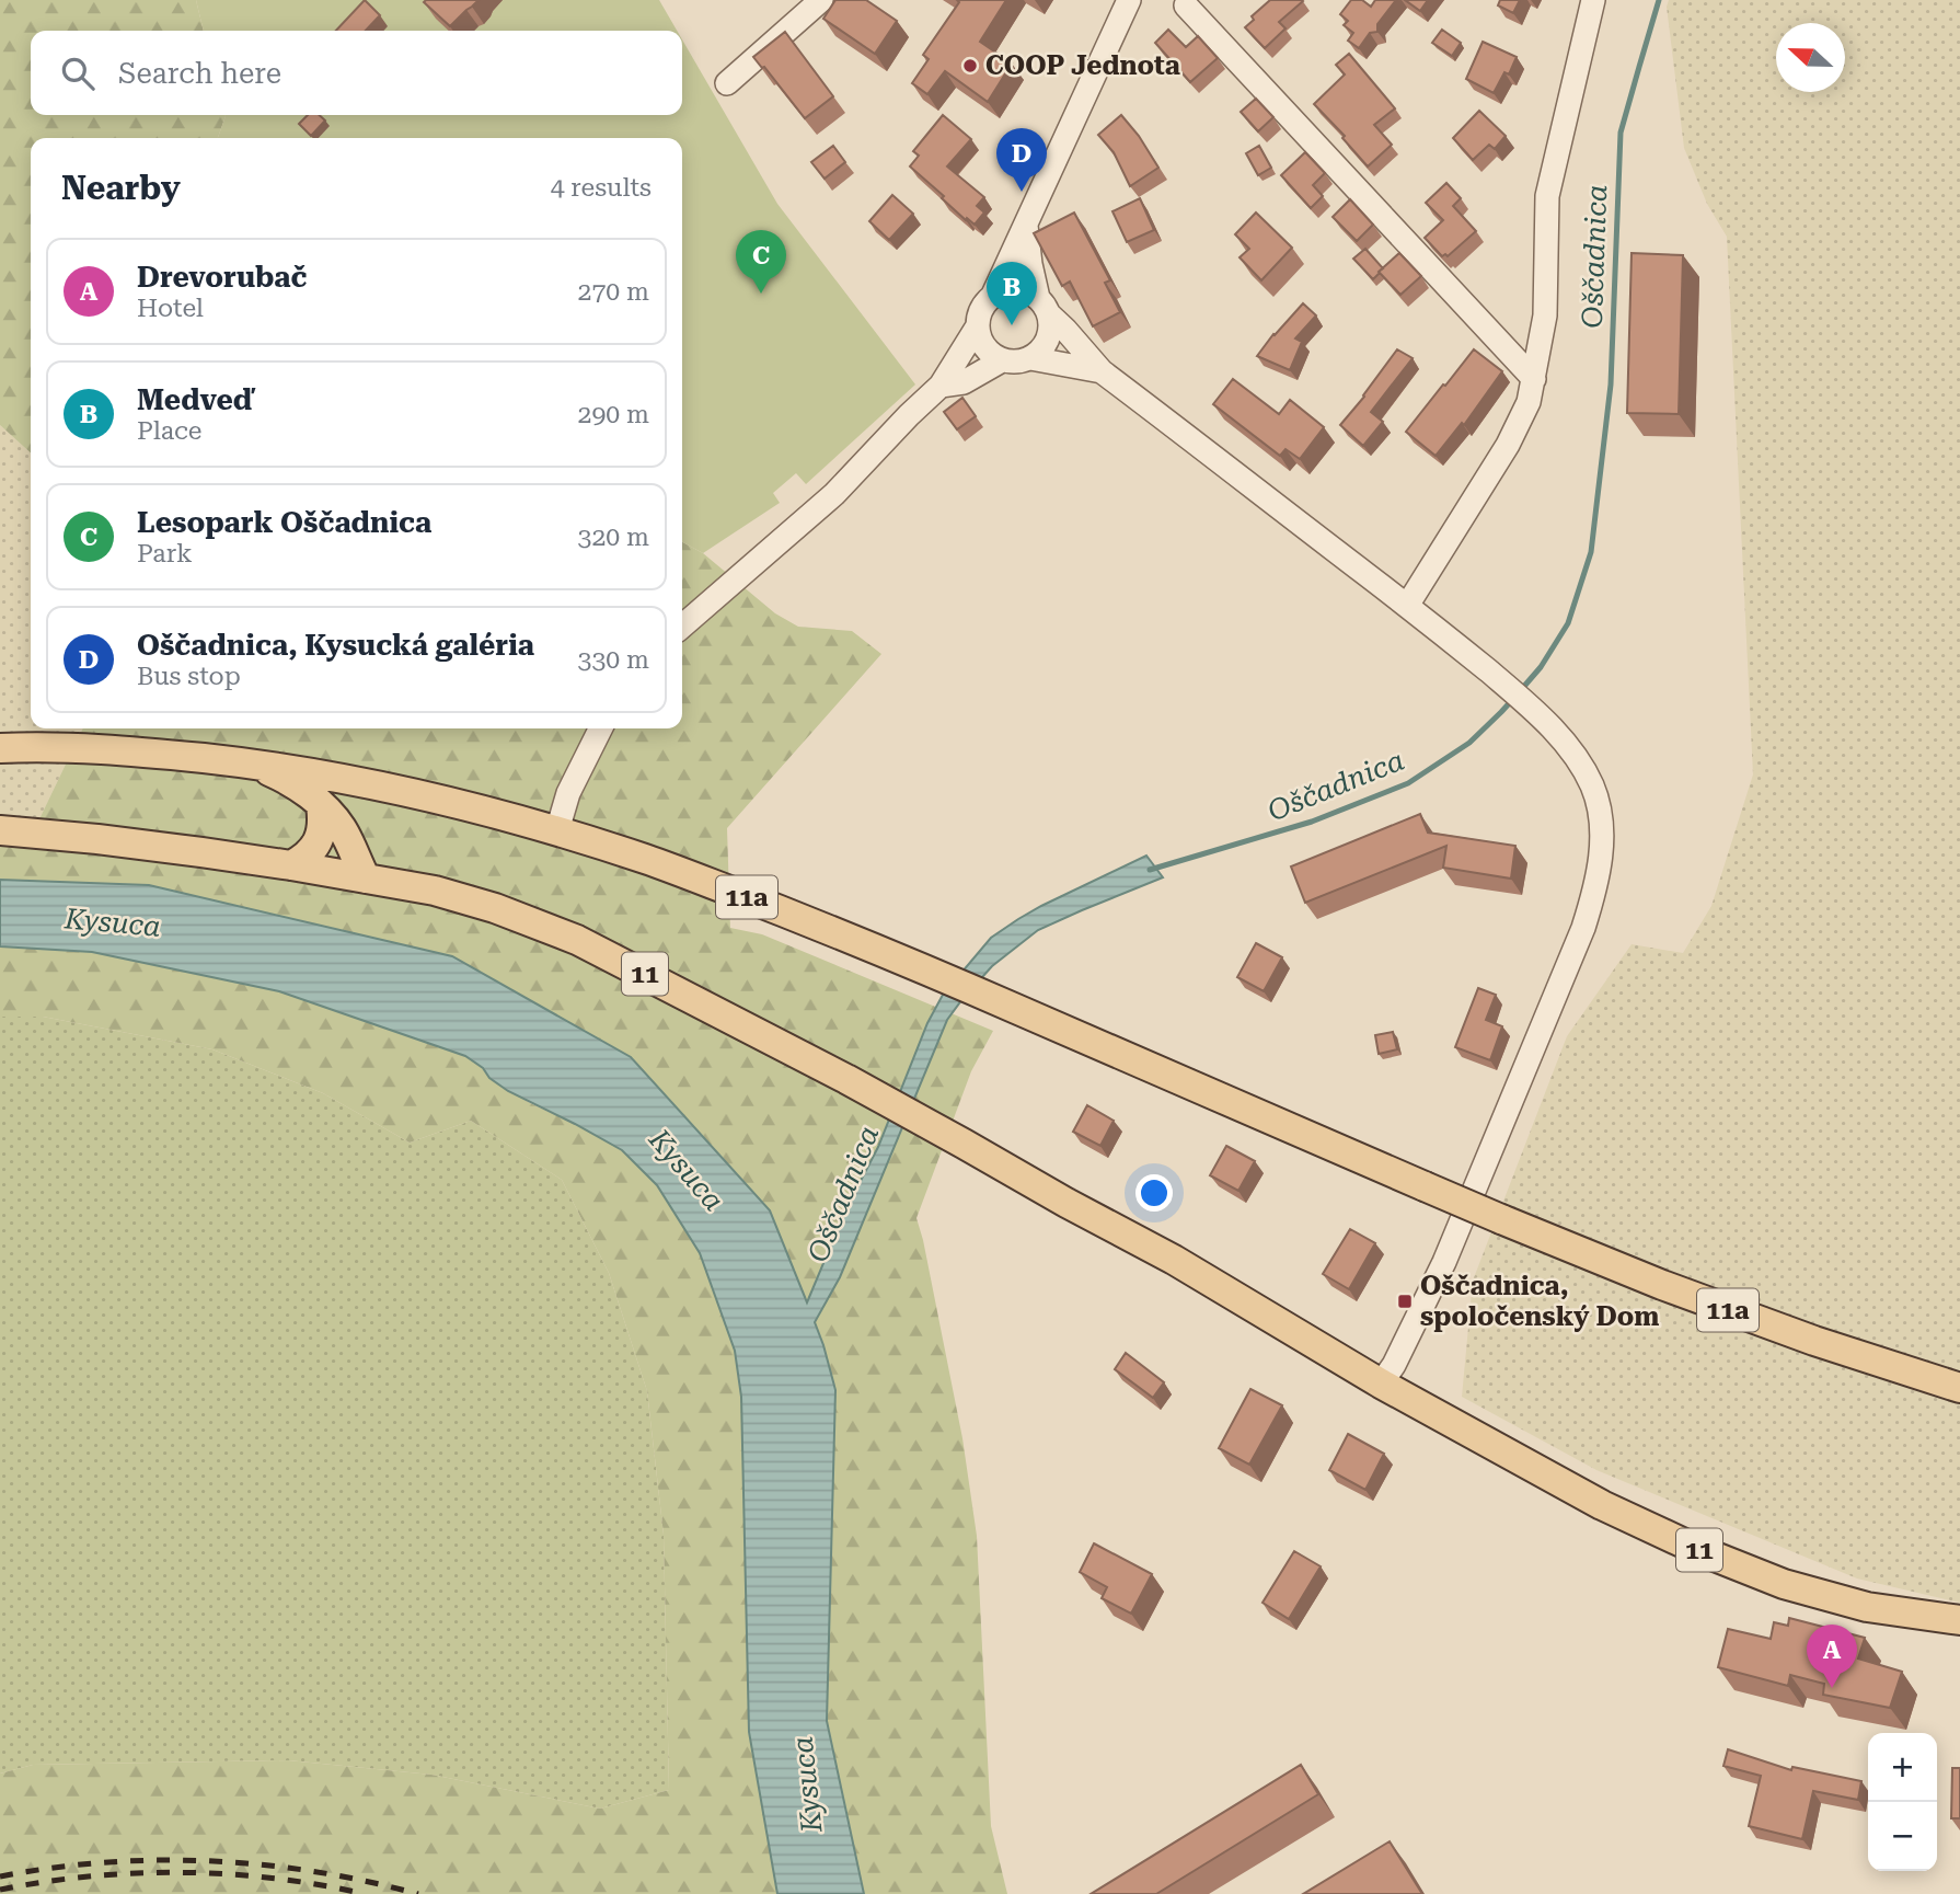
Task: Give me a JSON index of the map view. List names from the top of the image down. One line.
{"streets":{"main road":["11a","11"]},"water":["Oščadnica","Kysuca"],"places":{"other":["COOP Jednota"],"transit":["Oščadnica, spoločenský Dom"]},"north":"left","page":{"search":"Search here","pins":["D","C","B","A"],"heading":["Nearby","4 results"],"list":[{"mark":"A","name":"Drevorubač","note":"Hotel","value":"270 m"},{"mark":"B","name":"Medveď","note":"Place","value":"290 m"},{"mark":"C","name":"Lesopark Oščadnica","note":"Park","value":"320 m"},{"mark":"D","name":"Oščadnica, Kysucká galéria","note":"Bus stop","value":"330 m"}],"map_buttons":["+","−"]}}
